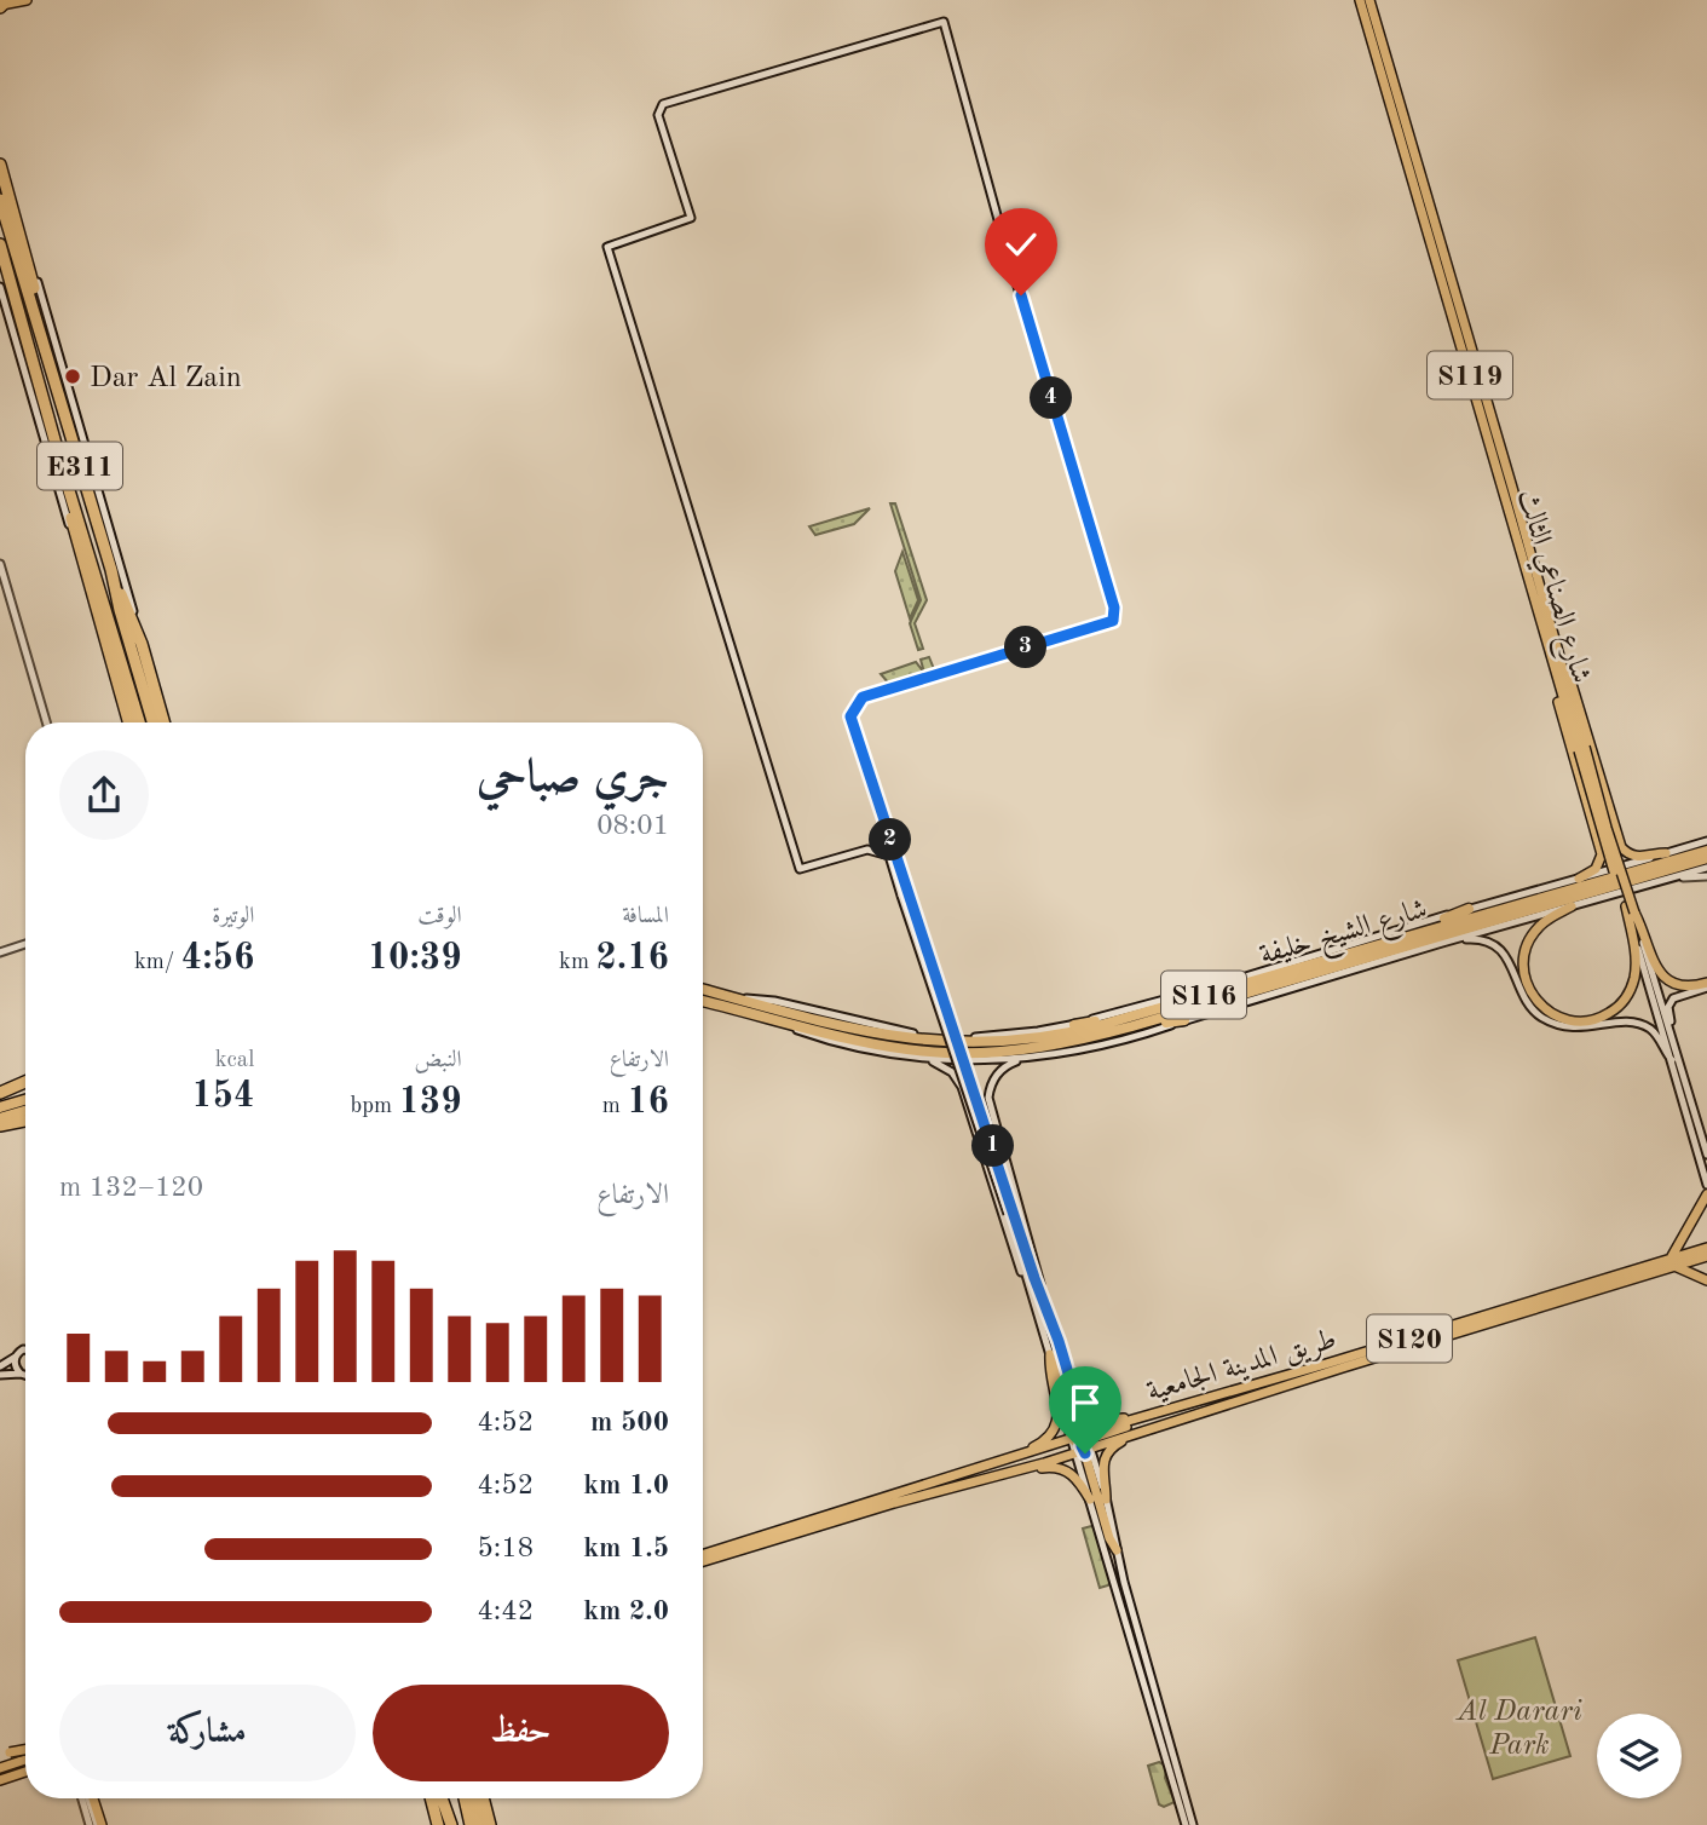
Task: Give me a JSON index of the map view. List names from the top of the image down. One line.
{"streets":{"highway":["E311","شارع الشيخ خليفة","S116"],"main road":["S119","شارع الصناعي الثالث","S120","طريق المدينة الجامعية"]},"parks":["Al Darari Park"],"places":["Dar Al Zain"],"page":{"pins":["4","3","2","1"],"heading":["جري صباحي","08:01"],"stats":[["المسافة","2.16 km"],["الوقت","10:39"],["الوتيرة","4:56 /km"],["الارتفاع","16 m"],["النبض","139 bpm"],["kcal","154"]],"chart":["الارتفاع","120–132 m"],"list":[{"name":"500 m","note":"4:52"},{"name":"1.0 km","note":"4:52"},{"name":"1.5 km","note":"5:18"},{"name":"2.0 km","note":"4:42"}],"buttons":["حفظ","مشاركة"]}}
